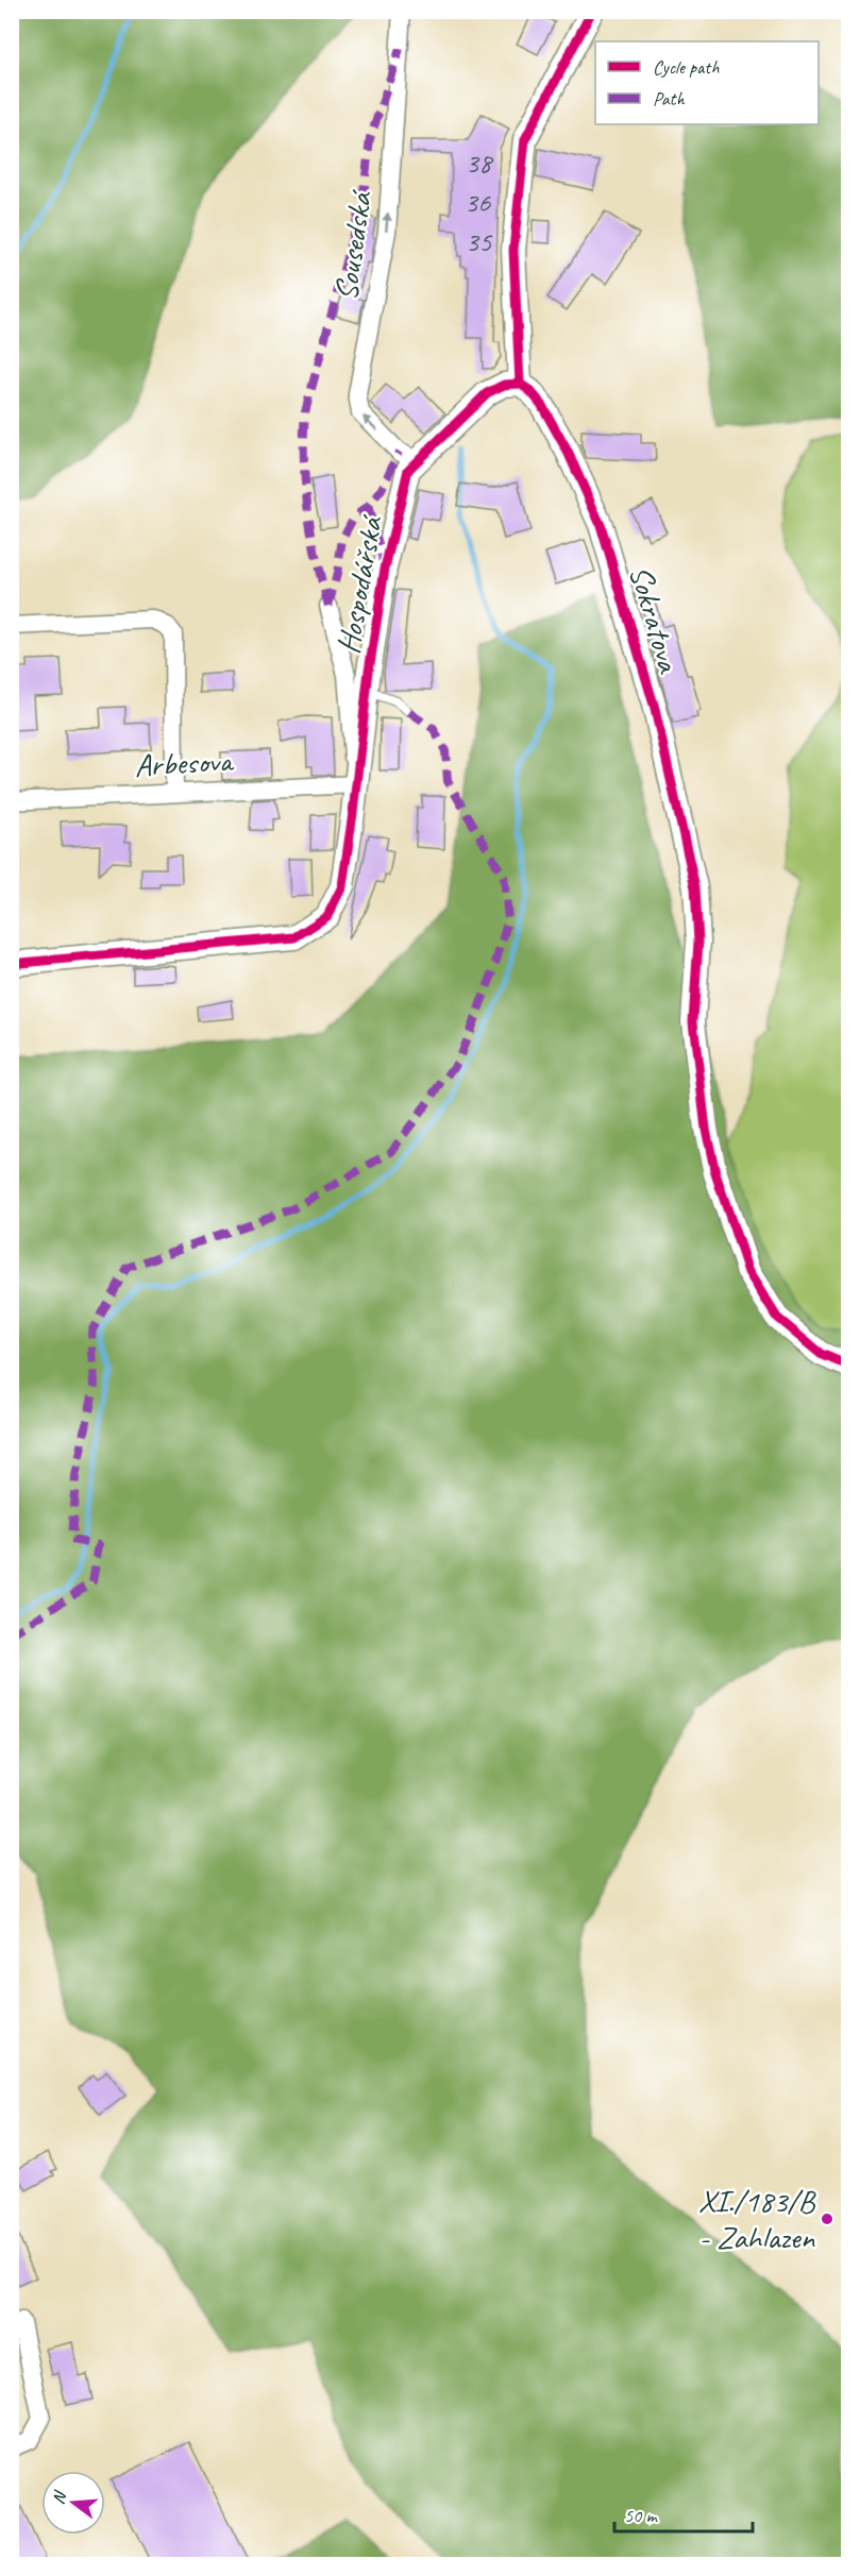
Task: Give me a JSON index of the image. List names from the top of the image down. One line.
{"streets":{"street":["Sousedská","Hospodářská","Sokratova","Arbesova"]},"crossings":[["Sousedská","Hospodářská"],["Hospodářská","Sokratova"],["Hospodářská","Arbesova"]],"places":["XI./183/B - Zahlazen"],"house_numbers":["38","36","35"],"legend":["Cycle path","Path"],"scale_bar":"50 m","north":"left"}
